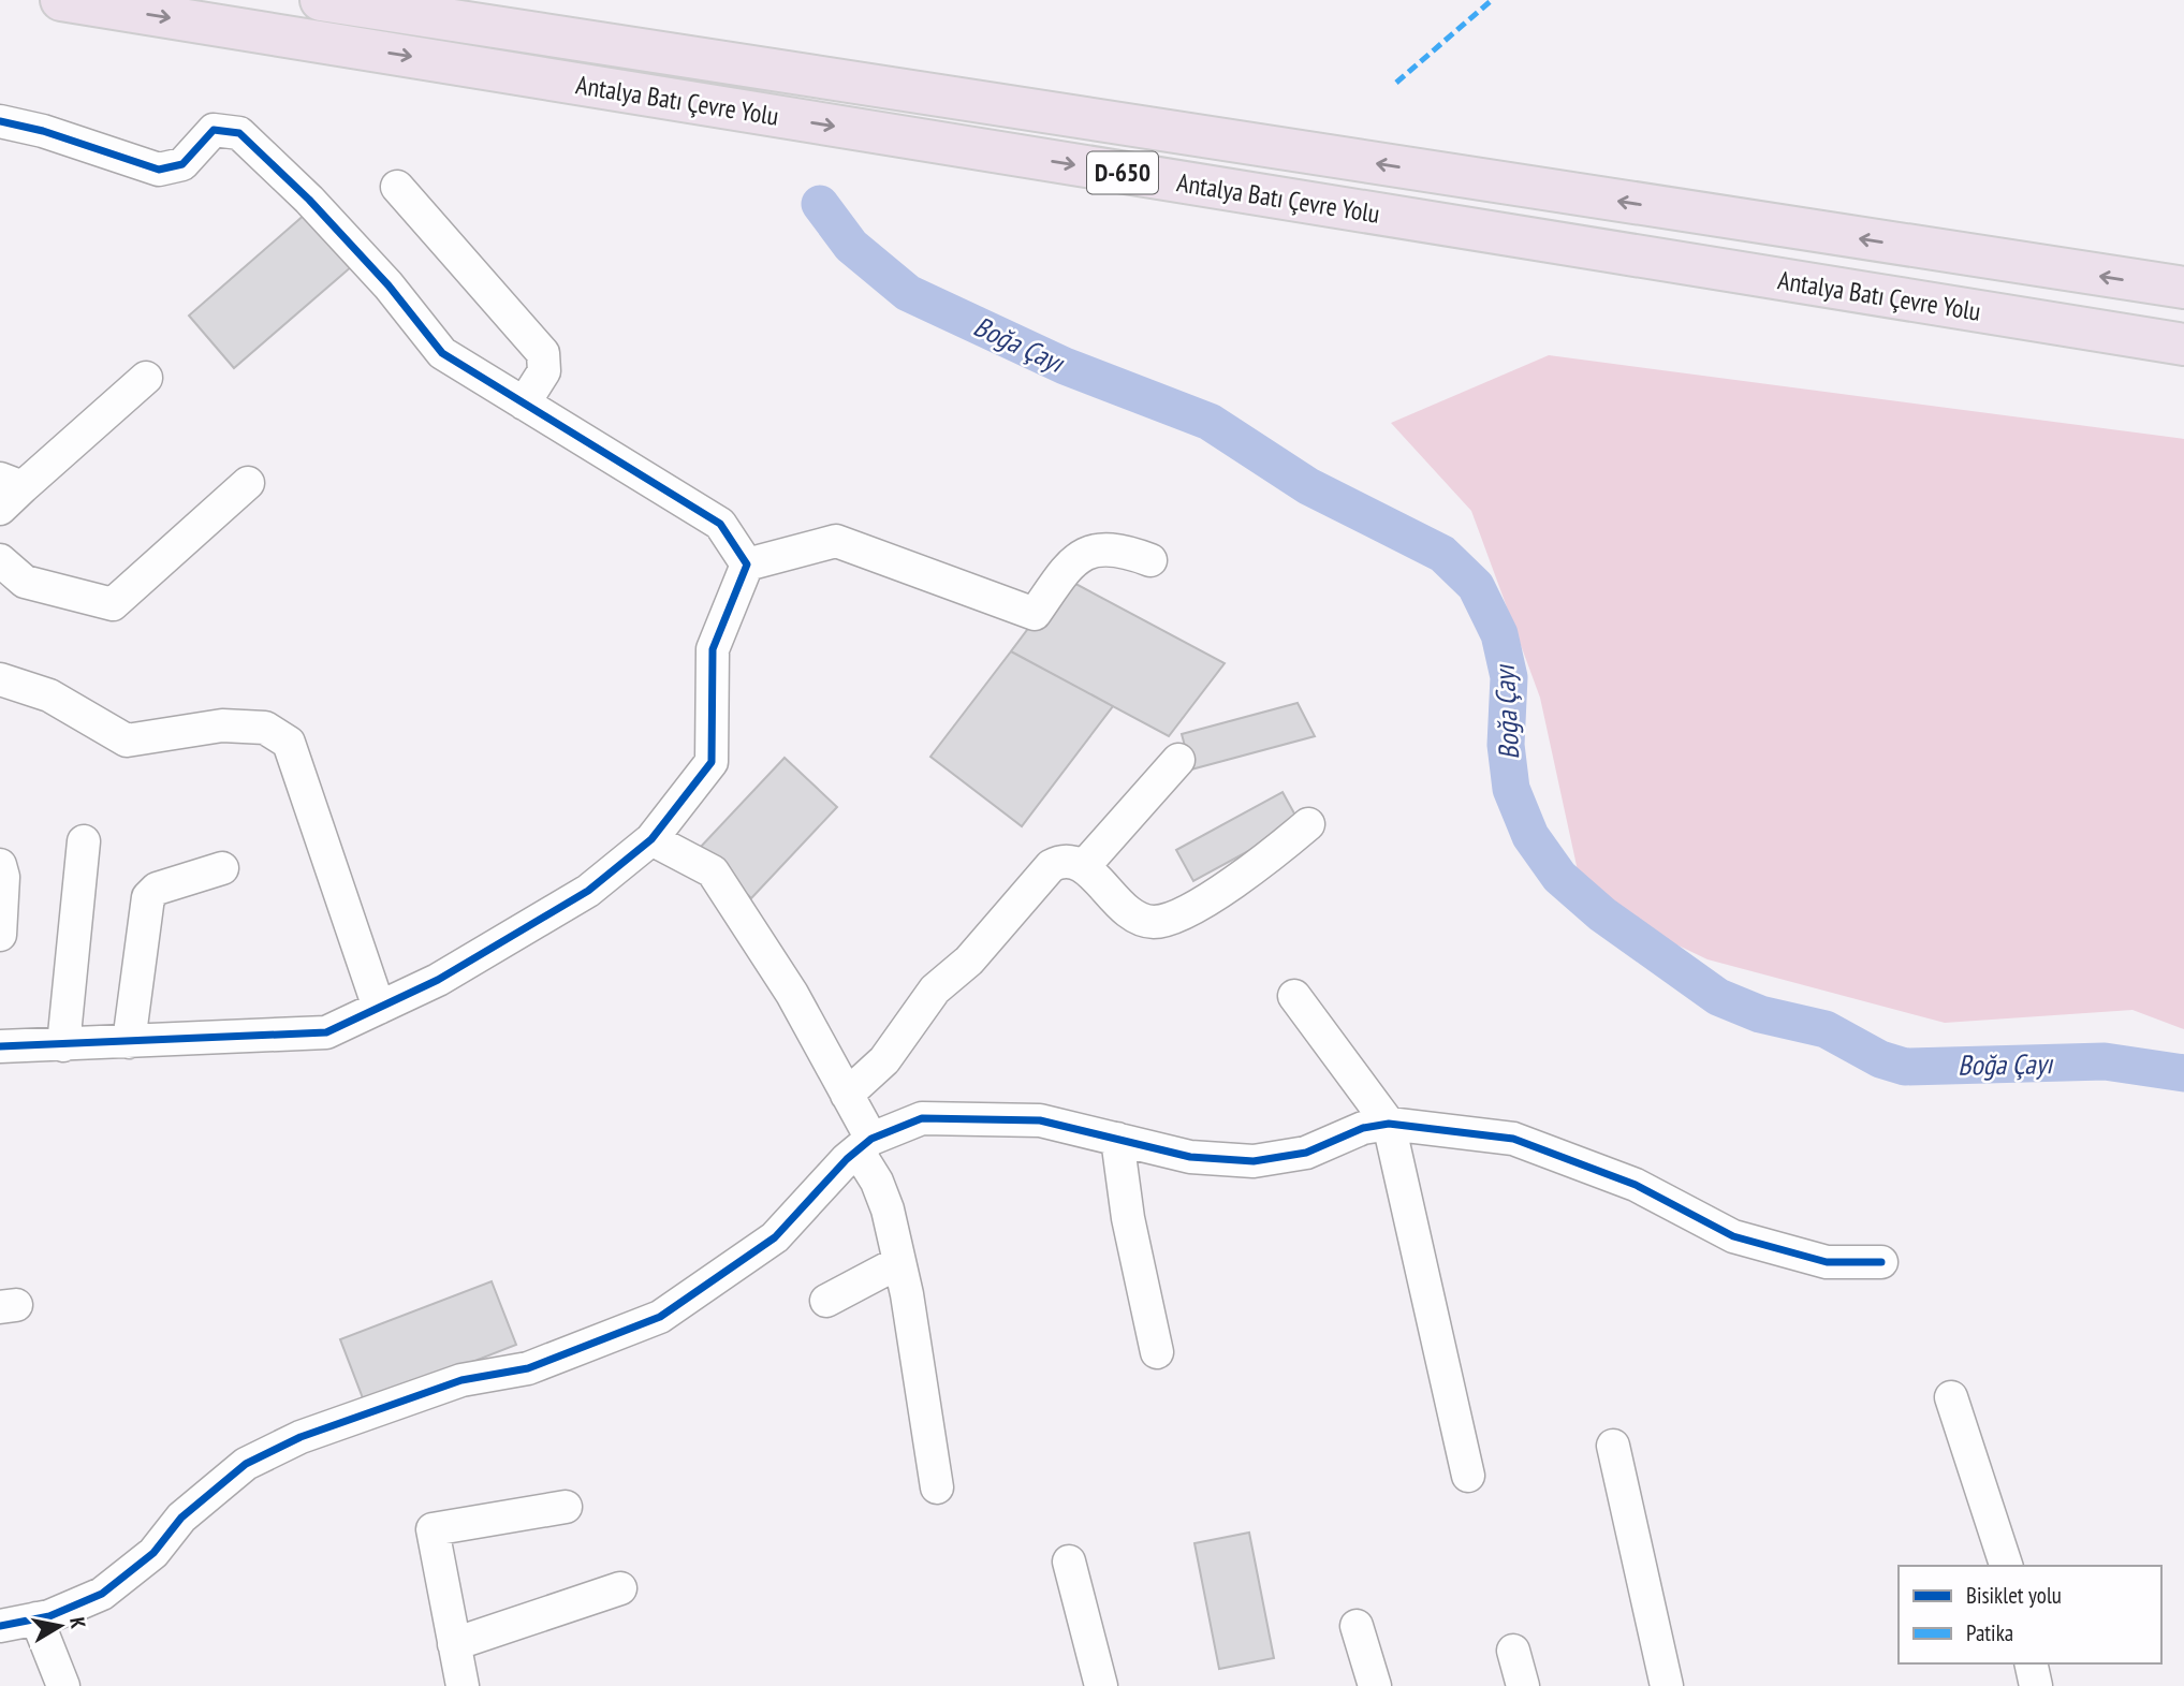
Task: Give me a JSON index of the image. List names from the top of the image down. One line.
{"streets":{"highway":["Antalya Batı Çevre Yolu","D-650"]},"water":["Boğa Çayı"],"legend":["Bisiklet yolu","Patika"],"north":"right"}
